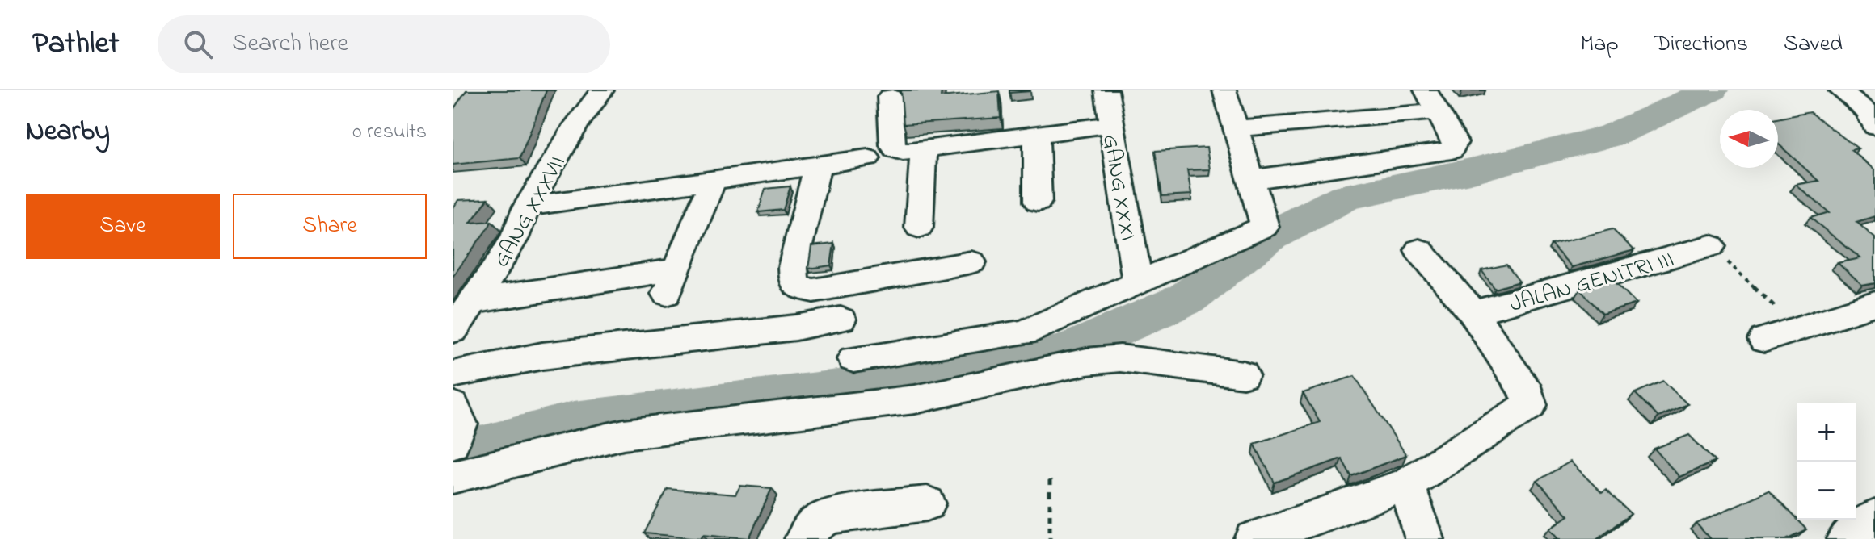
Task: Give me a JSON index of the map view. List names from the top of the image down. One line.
{"streets":{"street":["GANG XXXI","GANG XXXVII","JALAN GENITRI III"]},"north":"left","page":{"header":"Pathlet","search":"Search here","nav":["Map","Directions","Saved"],"heading":["Nearby","0 results"],"buttons":["Save","Share"],"map_buttons":["+","−"]}}
